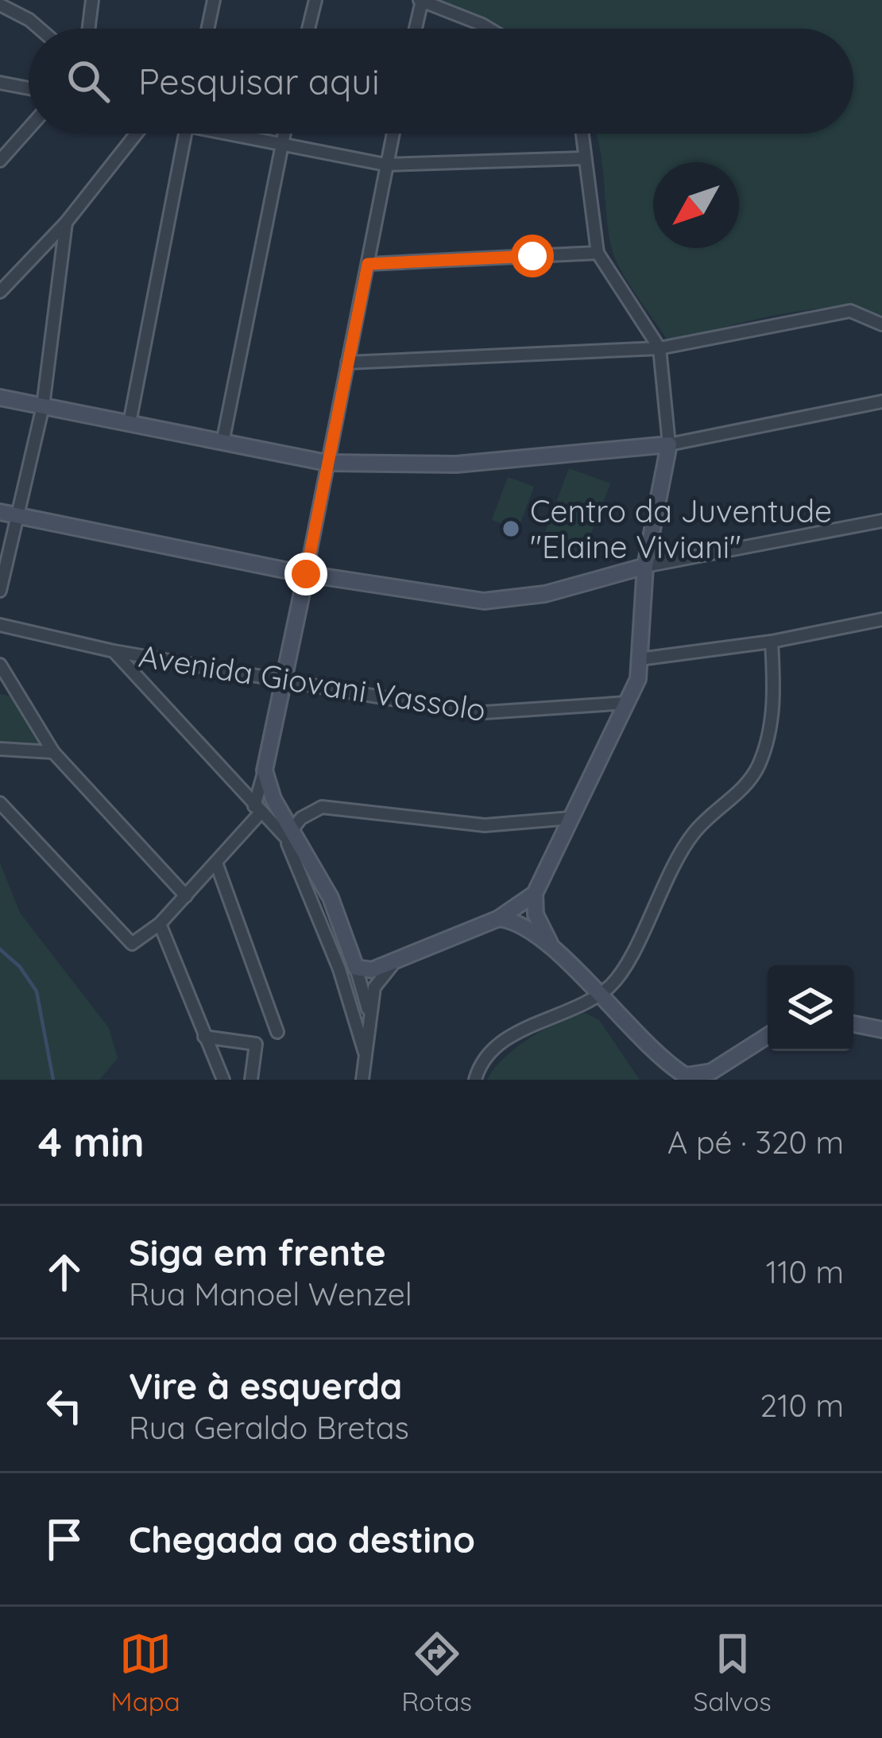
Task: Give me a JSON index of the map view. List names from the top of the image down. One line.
{"streets":{"street":["Avenida Giovani Vassolo"]},"places":["Centro da Juventude \"Elaine Viviani\""],"north":"bottom left","page":{"search":"Pesquisar aqui","heading":["4 min","A pé · 320 m"],"list":[["Siga em frente","Rua Manoel Wenzel","110 m"],["Vire à esquerda","Rua Geraldo Bretas","210 m"],"Chegada ao destino"],"nav":["Mapa","Rotas","Salvos"]}}
